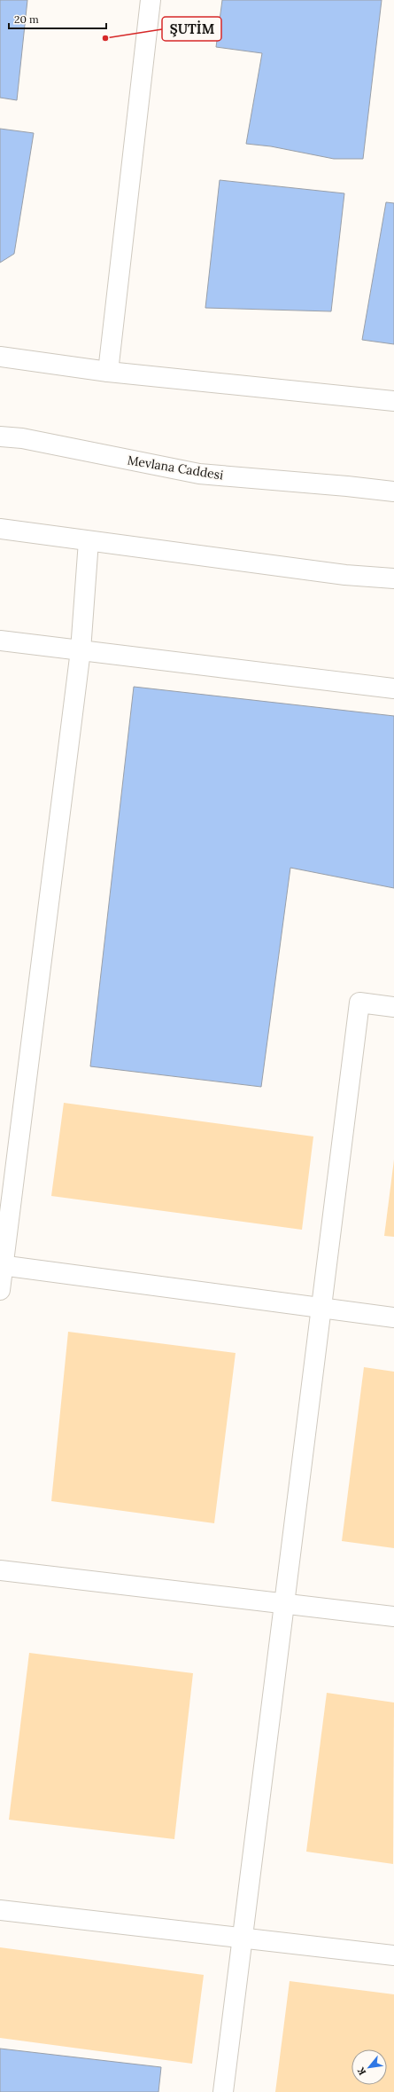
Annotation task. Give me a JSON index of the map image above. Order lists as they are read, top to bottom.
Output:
{
  "streets": {
    "street": ["Mevlana Caddesi"]
  },
  "places": ["ŞUTİM"],
  "scale_bar": "20 m",
  "north": "bottom left"
}
